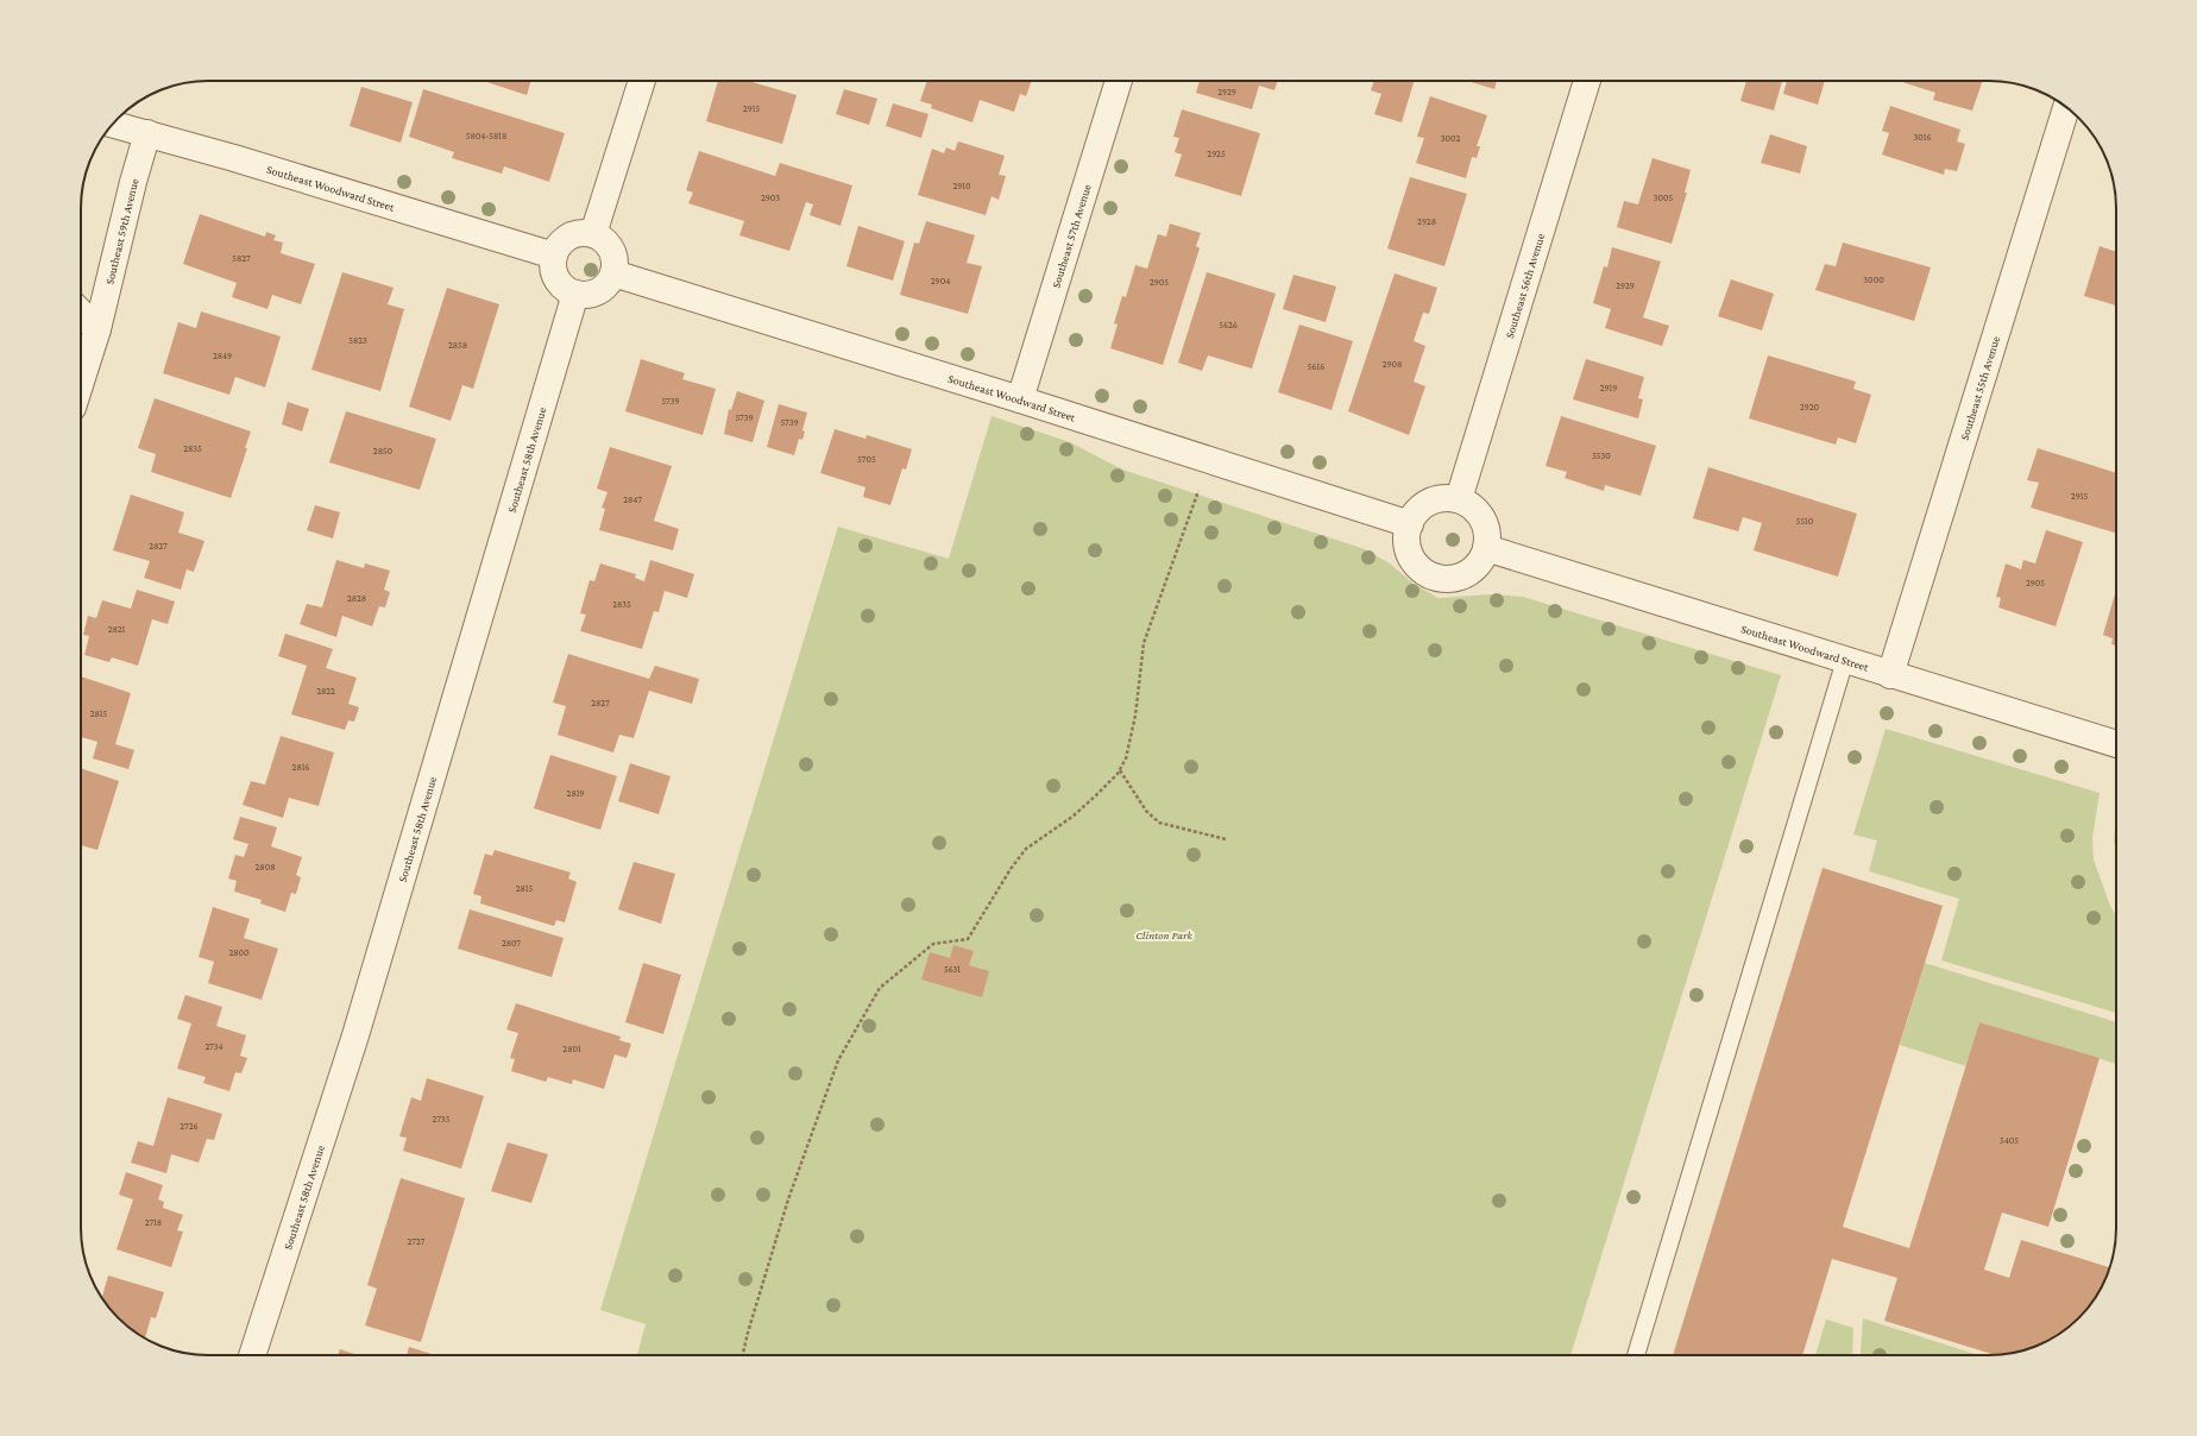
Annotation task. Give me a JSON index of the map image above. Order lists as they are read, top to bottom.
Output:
{
  "streets": {
    "street": [
      "Southeast Woodward Street",
      "Southeast 59th Avenue",
      "Southeast 57th Avenue",
      "Southeast 56th Avenue",
      "Southeast 55th Avenue",
      "Southeast 58th Avenue"
    ]
  },
  "crossings": [
    ["Southeast Woodward Street", "Southeast 59th Avenue"],
    ["Southeast Woodward Street", "Southeast 57th Avenue"],
    ["Southeast Woodward Street", "Southeast 56th Avenue"],
    ["Southeast Woodward Street", "Southeast 55th Avenue"],
    ["Southeast Woodward Street", "Southeast 58th Avenue"]
  ],
  "parks": ["Clinton Park"],
  "house_numbers": [
    "2929",
    "2915",
    "5804-5818",
    "3016",
    "3002",
    "2925",
    "2910",
    "2903",
    "3005",
    "2928",
    "5827",
    "3000",
    "2904",
    "2905",
    "2929",
    "5626",
    "5823",
    "2858",
    "2849",
    "2908",
    "5616",
    "2919",
    "5739",
    "2920",
    "5739",
    "5739",
    "2835",
    "2850",
    "5530",
    "5705",
    "2915",
    "2847",
    "5510",
    "2827",
    "2905",
    "2828",
    "2835",
    "2821",
    "2822",
    "2827",
    "2815",
    "2816",
    "2819",
    "2808",
    "2815",
    "2807",
    "2800",
    "5631",
    "2734",
    "2801",
    "2735",
    "2726",
    "5405",
    "2718",
    "2727"
  ]
}
